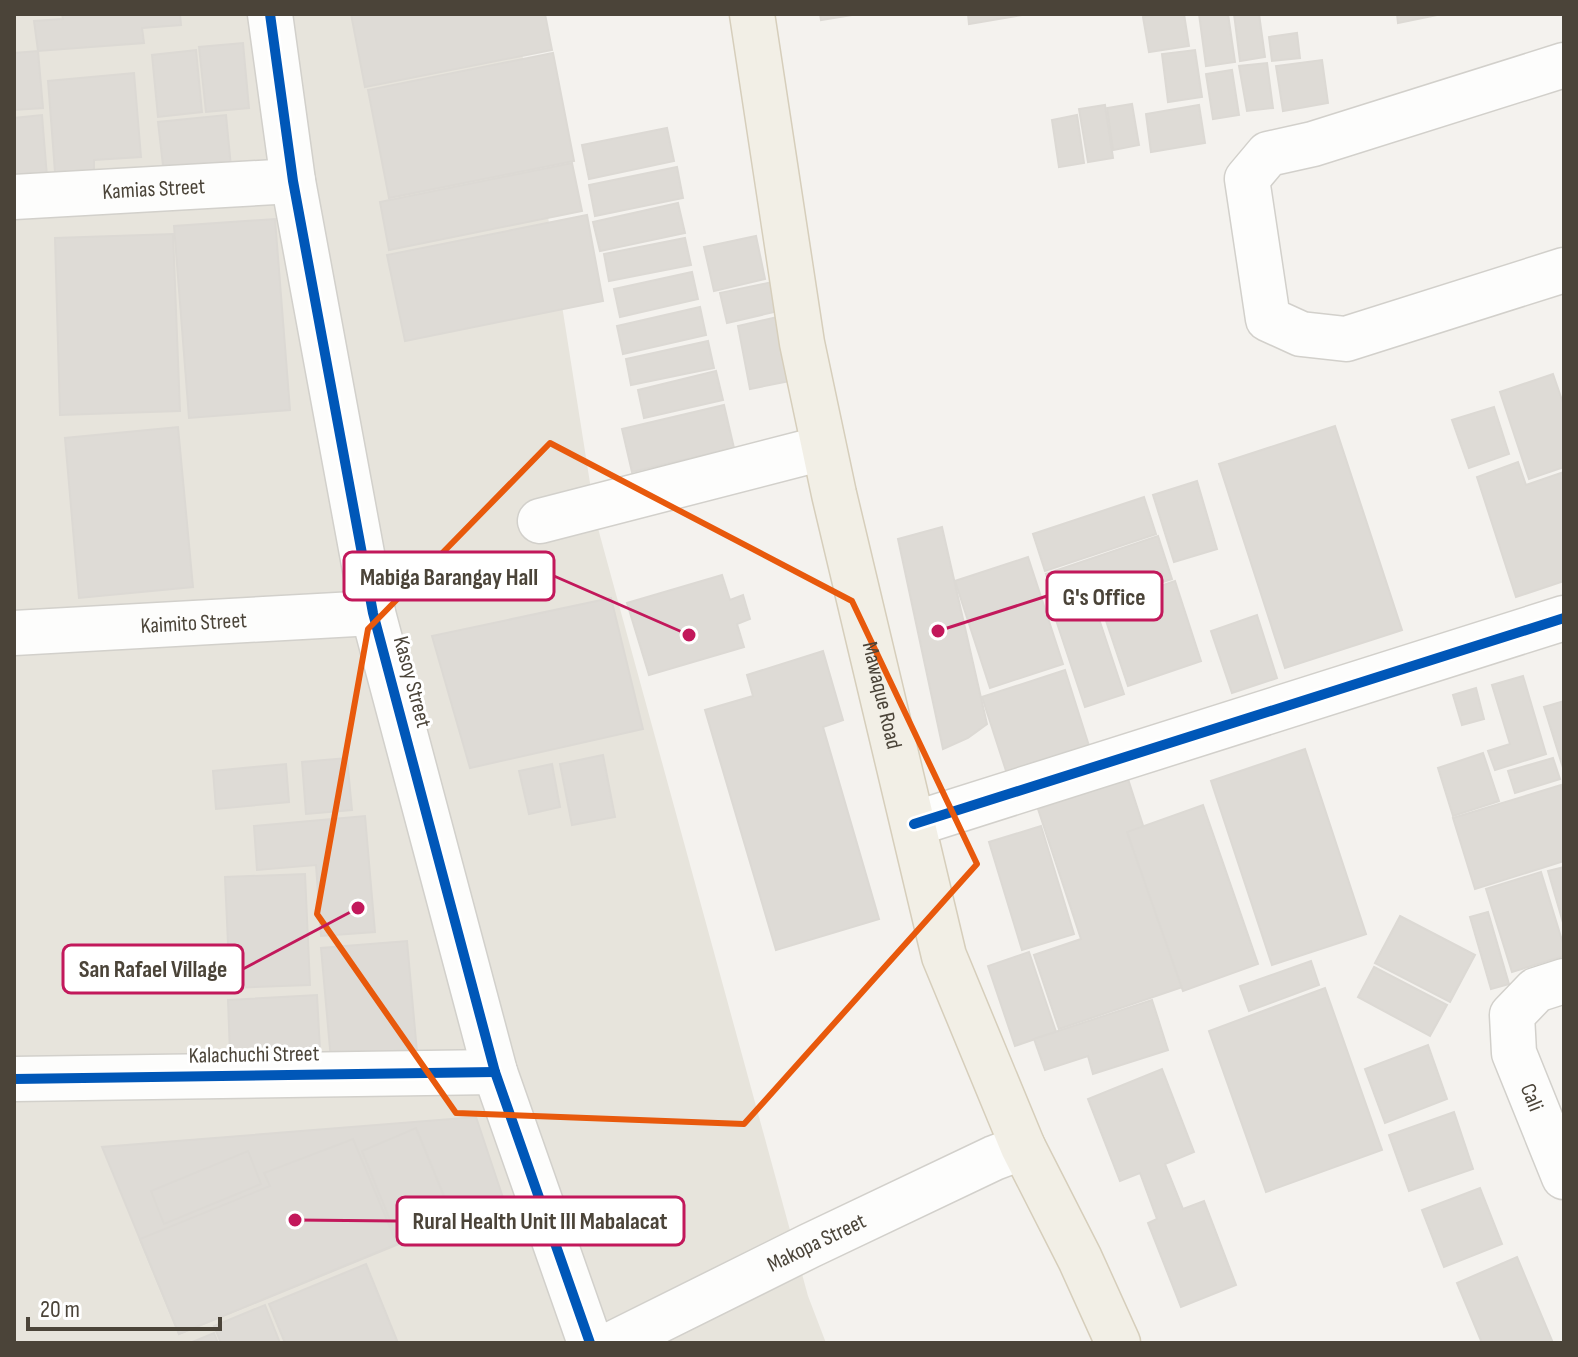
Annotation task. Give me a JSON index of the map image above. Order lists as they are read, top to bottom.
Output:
{
  "streets": {
    "main road": ["Mawaque Road"],
    "street": [
      "Kamias Street",
      "Kaimito Street",
      "Kasoy Street",
      "Kalachuchi Street",
      "Cali",
      "Makopa Street"
    ]
  },
  "crossings": [
    ["Kamias Street", "Kasoy Street"],
    ["Kaimito Street", "Kasoy Street"],
    ["Kasoy Street", "Kalachuchi Street"],
    ["Mawaque Road", "Makopa Street"]
  ],
  "places": [
    "G's Office",
    "Mabiga Barangay Hall",
    "San Rafael Village",
    "Rural Health Unit III Mabalacat"
  ],
  "scale_bar": "20 m"
}
